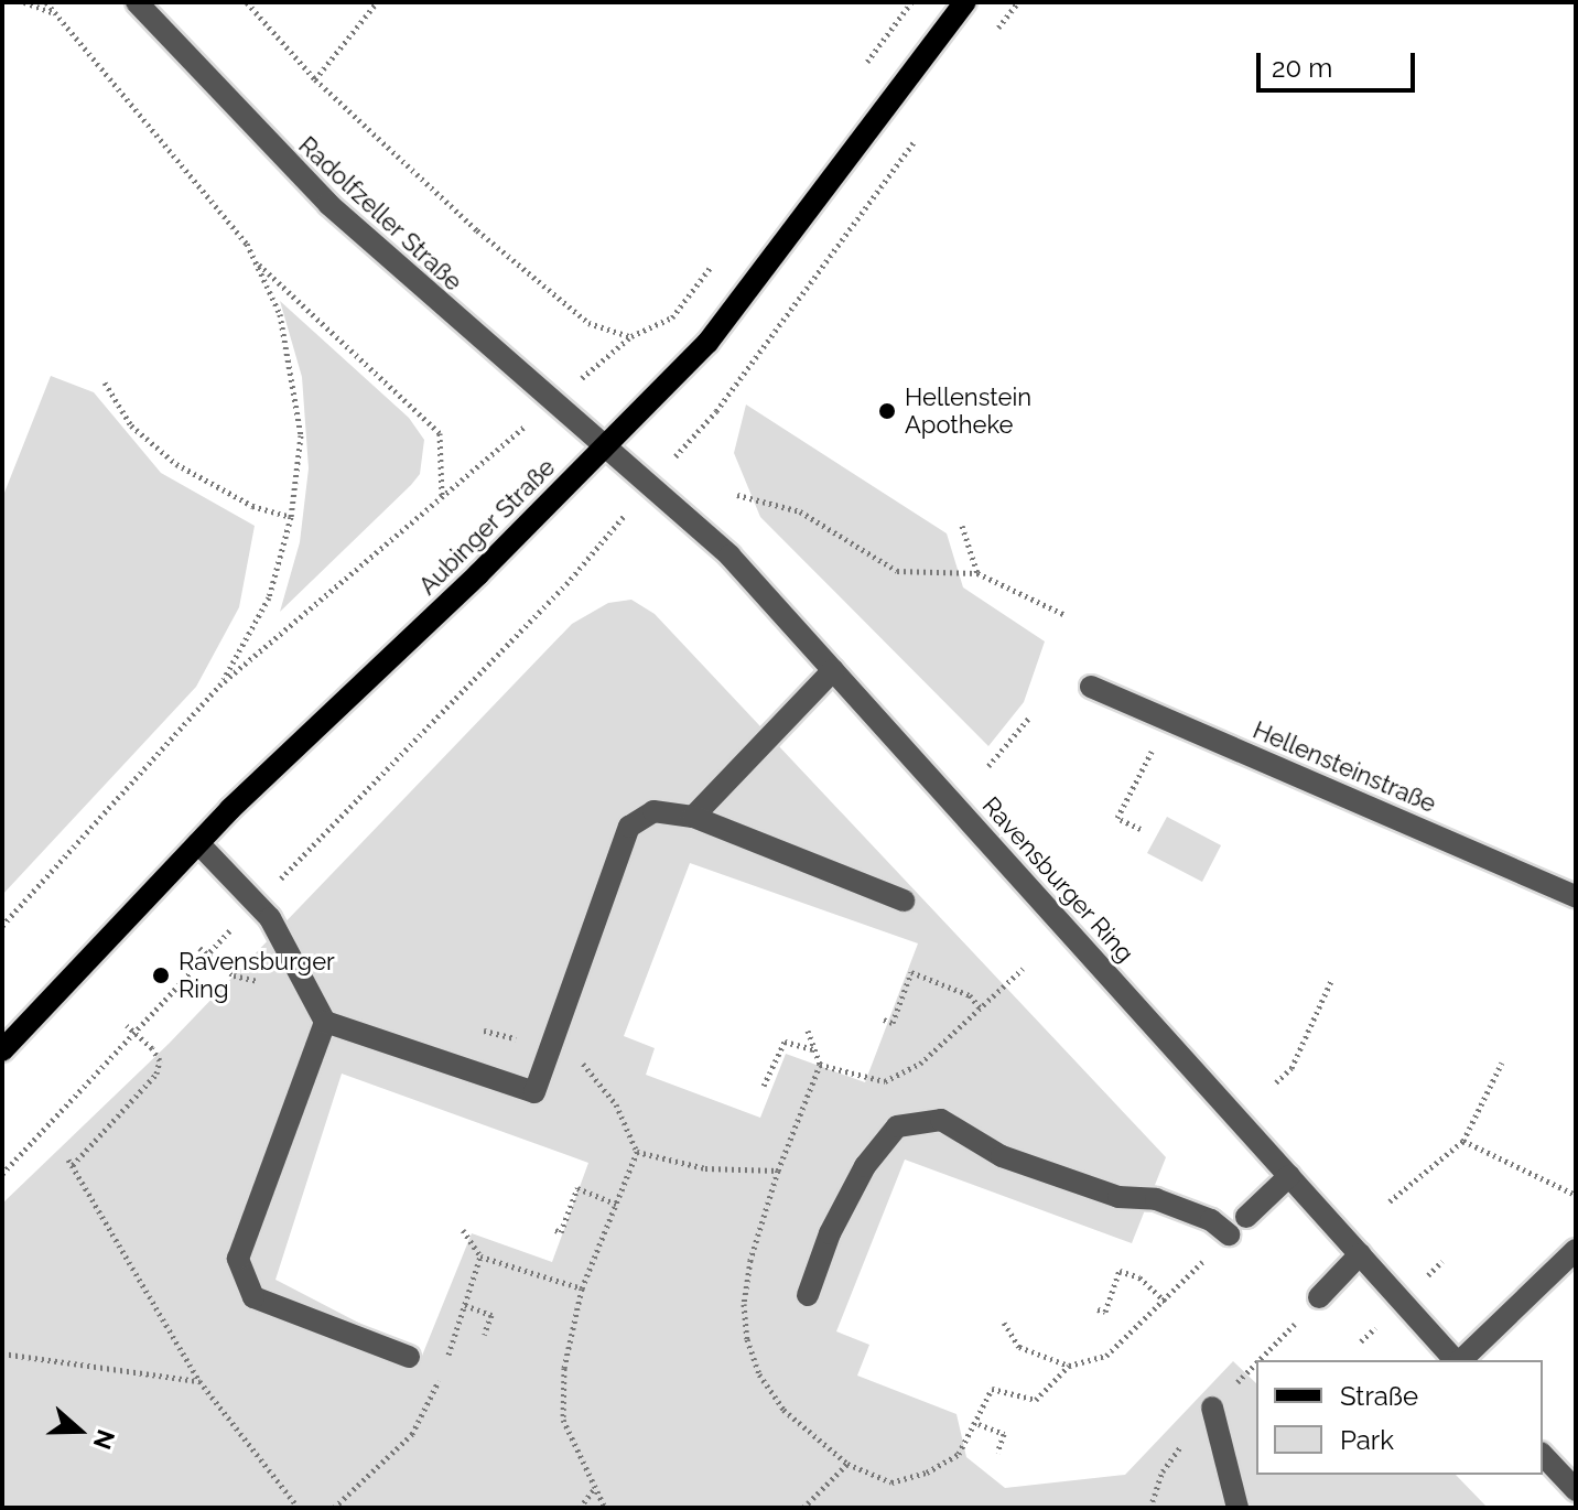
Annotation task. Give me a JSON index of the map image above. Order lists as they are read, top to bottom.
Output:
{
  "streets": {
    "main road": ["Aubinger Straße"],
    "street": ["Radolfzeller Straße", "Hellensteinstraße", "Ravensburger Ring"]
  },
  "crossings": [
    ["Radolfzeller Straße", "Aubinger Straße"],
    ["Radolfzeller Straße", "Ravensburger Ring"],
    ["Aubinger Straße", "Ravensburger Ring"]
  ],
  "places": ["Hellenstein Apotheke", "Ravensburger Ring"],
  "legend": ["Straße", "Park"],
  "scale_bar": "20 m",
  "north": "right"
}
